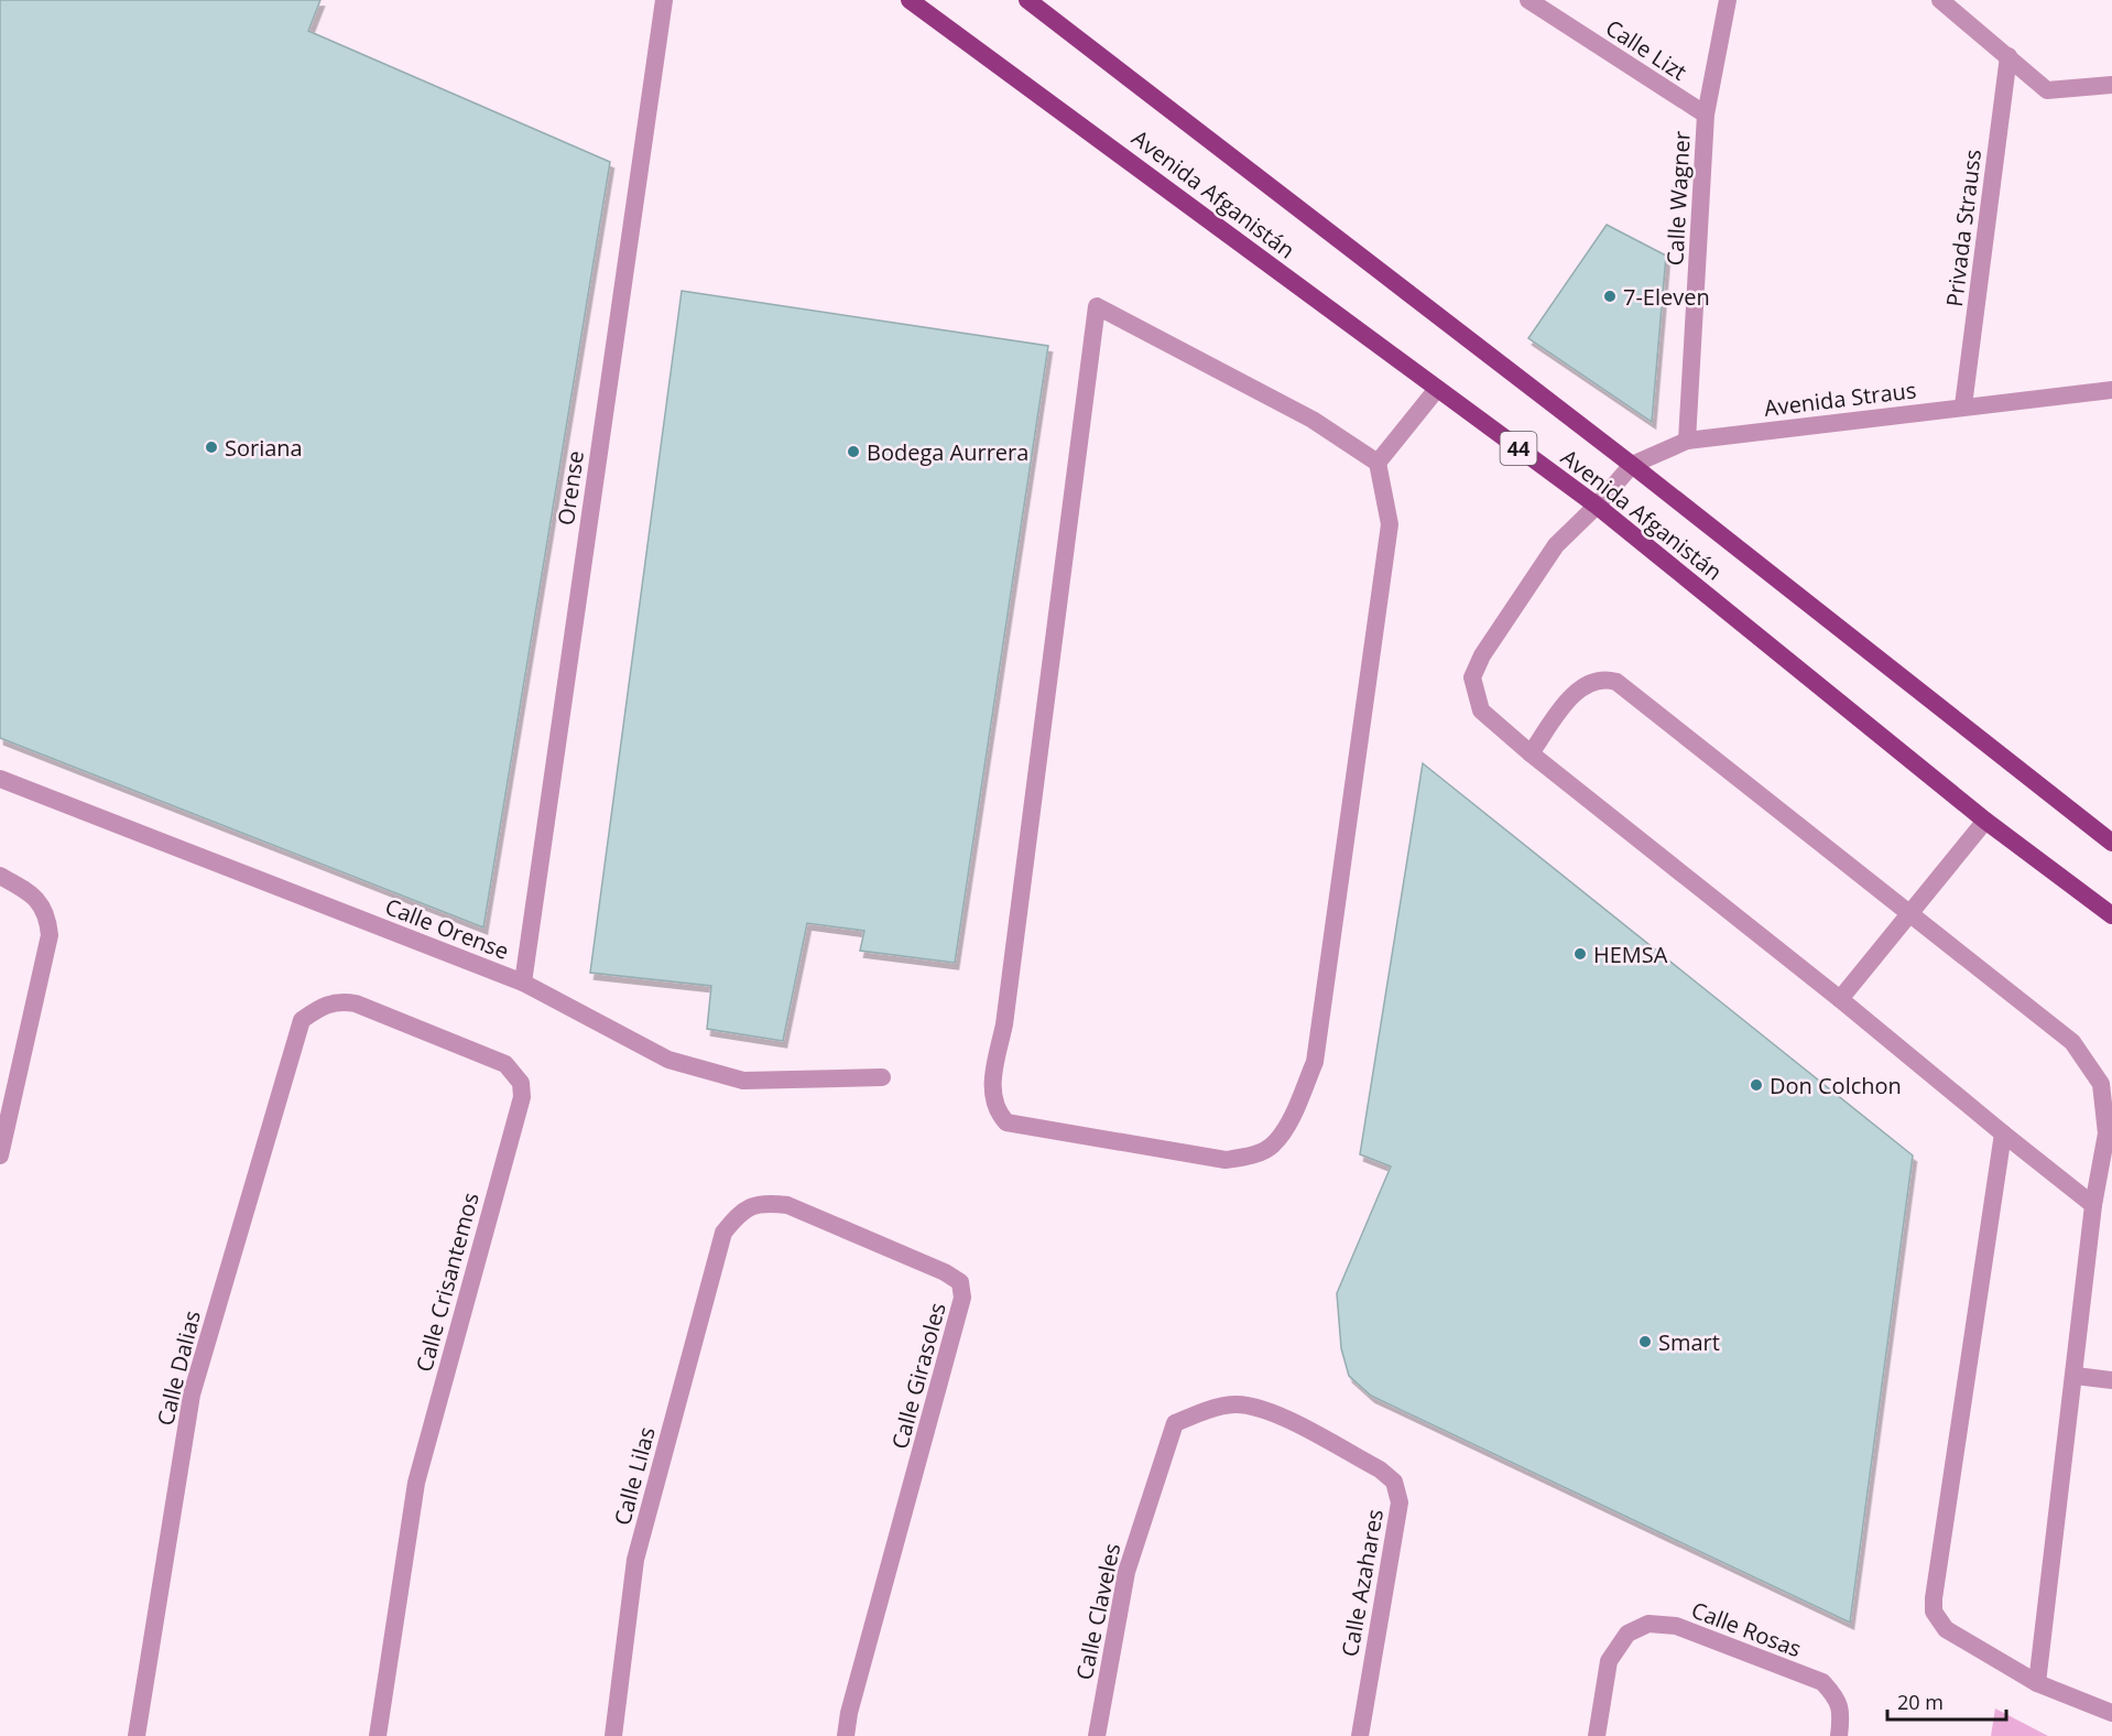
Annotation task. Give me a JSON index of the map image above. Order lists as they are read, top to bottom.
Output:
{
  "streets": {
    "main road": ["Avenida Afganistán", "44"],
    "street": [
      "Calle Lizt",
      "Calle Wagner",
      "Privada Strauss",
      "Avenida Straus",
      "Orense",
      "Calle Orense",
      "Calle Crisantemos",
      "Calle Dalias",
      "Calle Girasoles",
      "Calle Lilas",
      "Calle Azahares",
      "Calle Claveles",
      "Calle Rosas"
    ]
  },
  "crossings": [
    ["Calle Lizt", "Calle Wagner"],
    ["Avenida Afganistán", "Avenida Straus"],
    ["Calle Wagner", "Avenida Straus"],
    ["Privada Strauss", "Avenida Straus"],
    ["Orense", "Calle Orense"],
    ["Calle Crisantemos", "Calle Dalias"],
    ["Calle Girasoles", "Calle Lilas"],
    ["Calle Azahares", "Calle Claveles"]
  ],
  "places": [
    "7-Eleven",
    "Soriana",
    "Bodega Aurrera",
    "HEMSA",
    "Don Colchon",
    "Smart"
  ],
  "scale_bar": "20 m"
}
